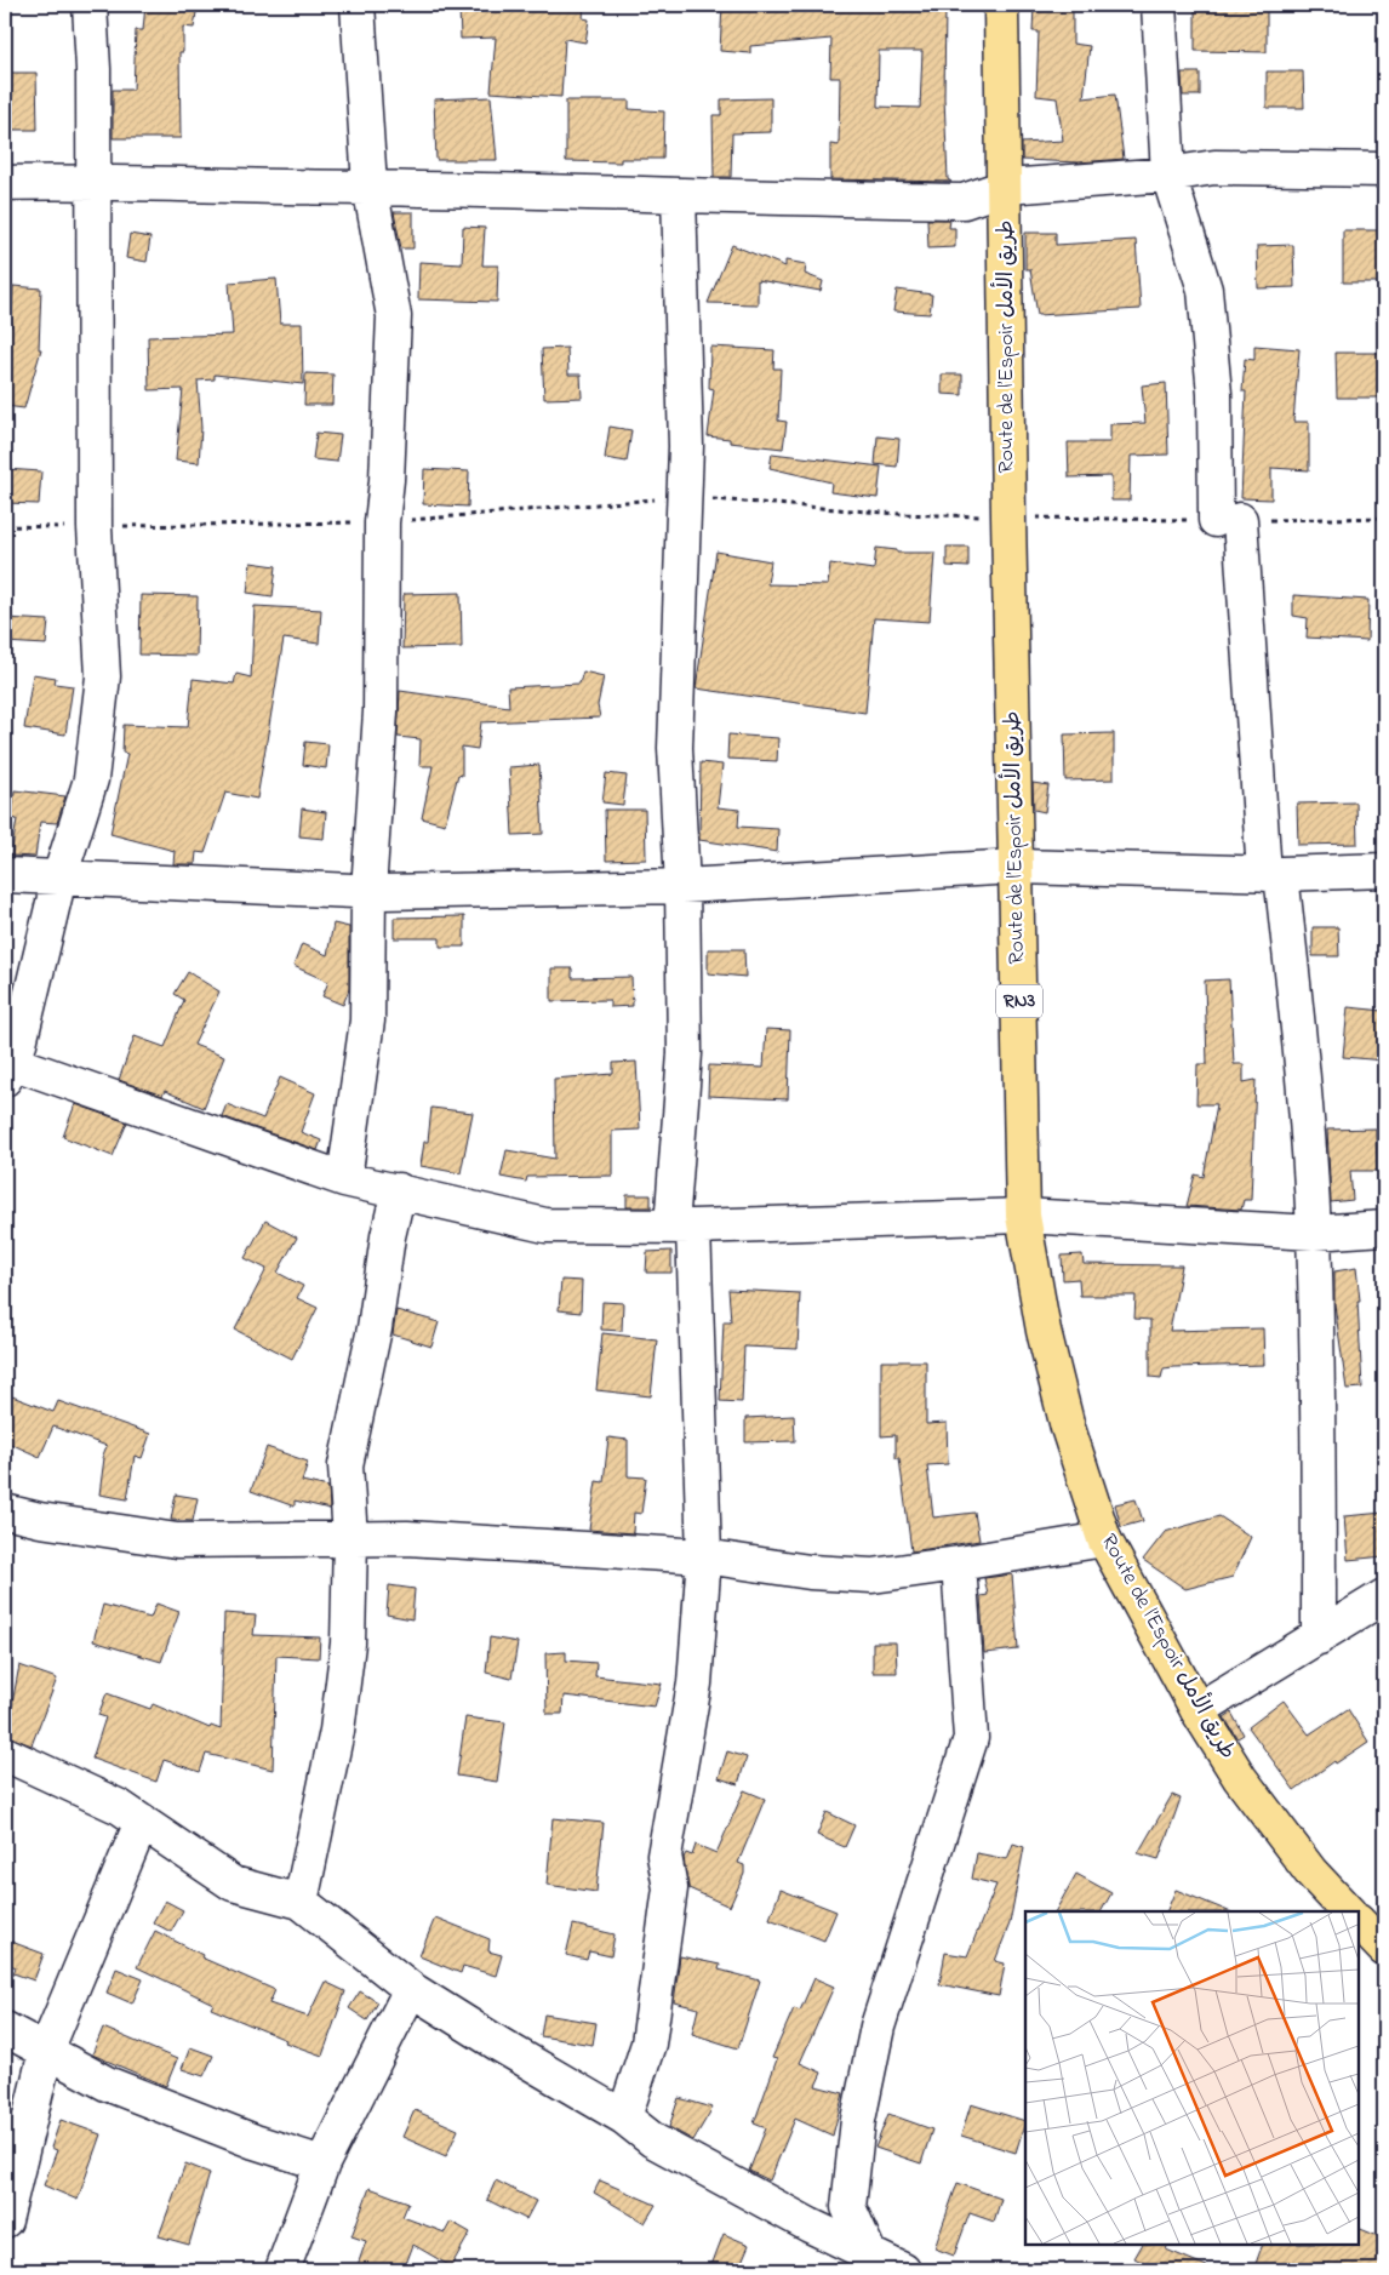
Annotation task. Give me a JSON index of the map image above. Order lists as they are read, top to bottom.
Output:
{
  "streets": {
    "highway": ["Route de l’Espoir طريق الأمل", "RN3"]
  }
}
